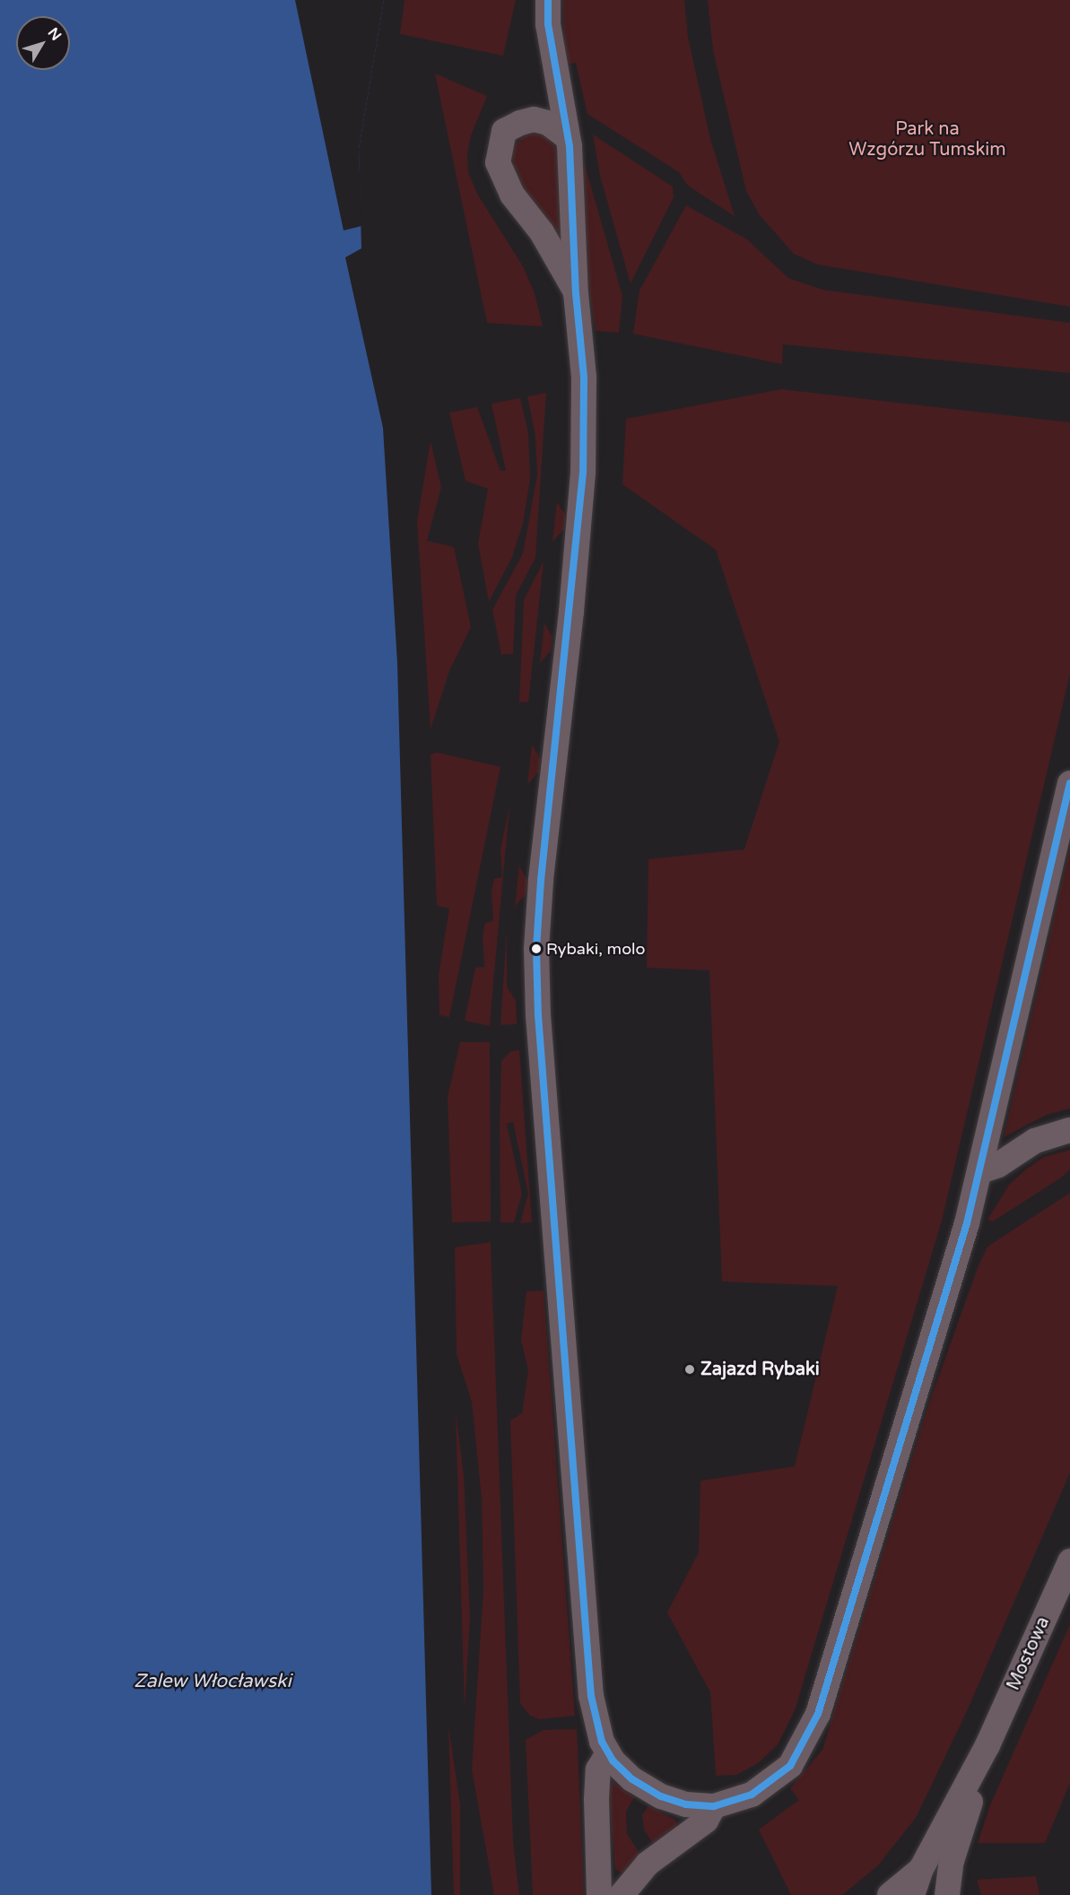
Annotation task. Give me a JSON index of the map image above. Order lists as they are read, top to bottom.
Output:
{
  "streets": {
    "street": ["Mostowa"]
  },
  "water": ["Zalew Włocławski"],
  "parks": ["Park na Wzgórzu Tumskim"],
  "places": ["Rybaki, molo", "Zajazd Rybaki"],
  "north": "top right"
}
